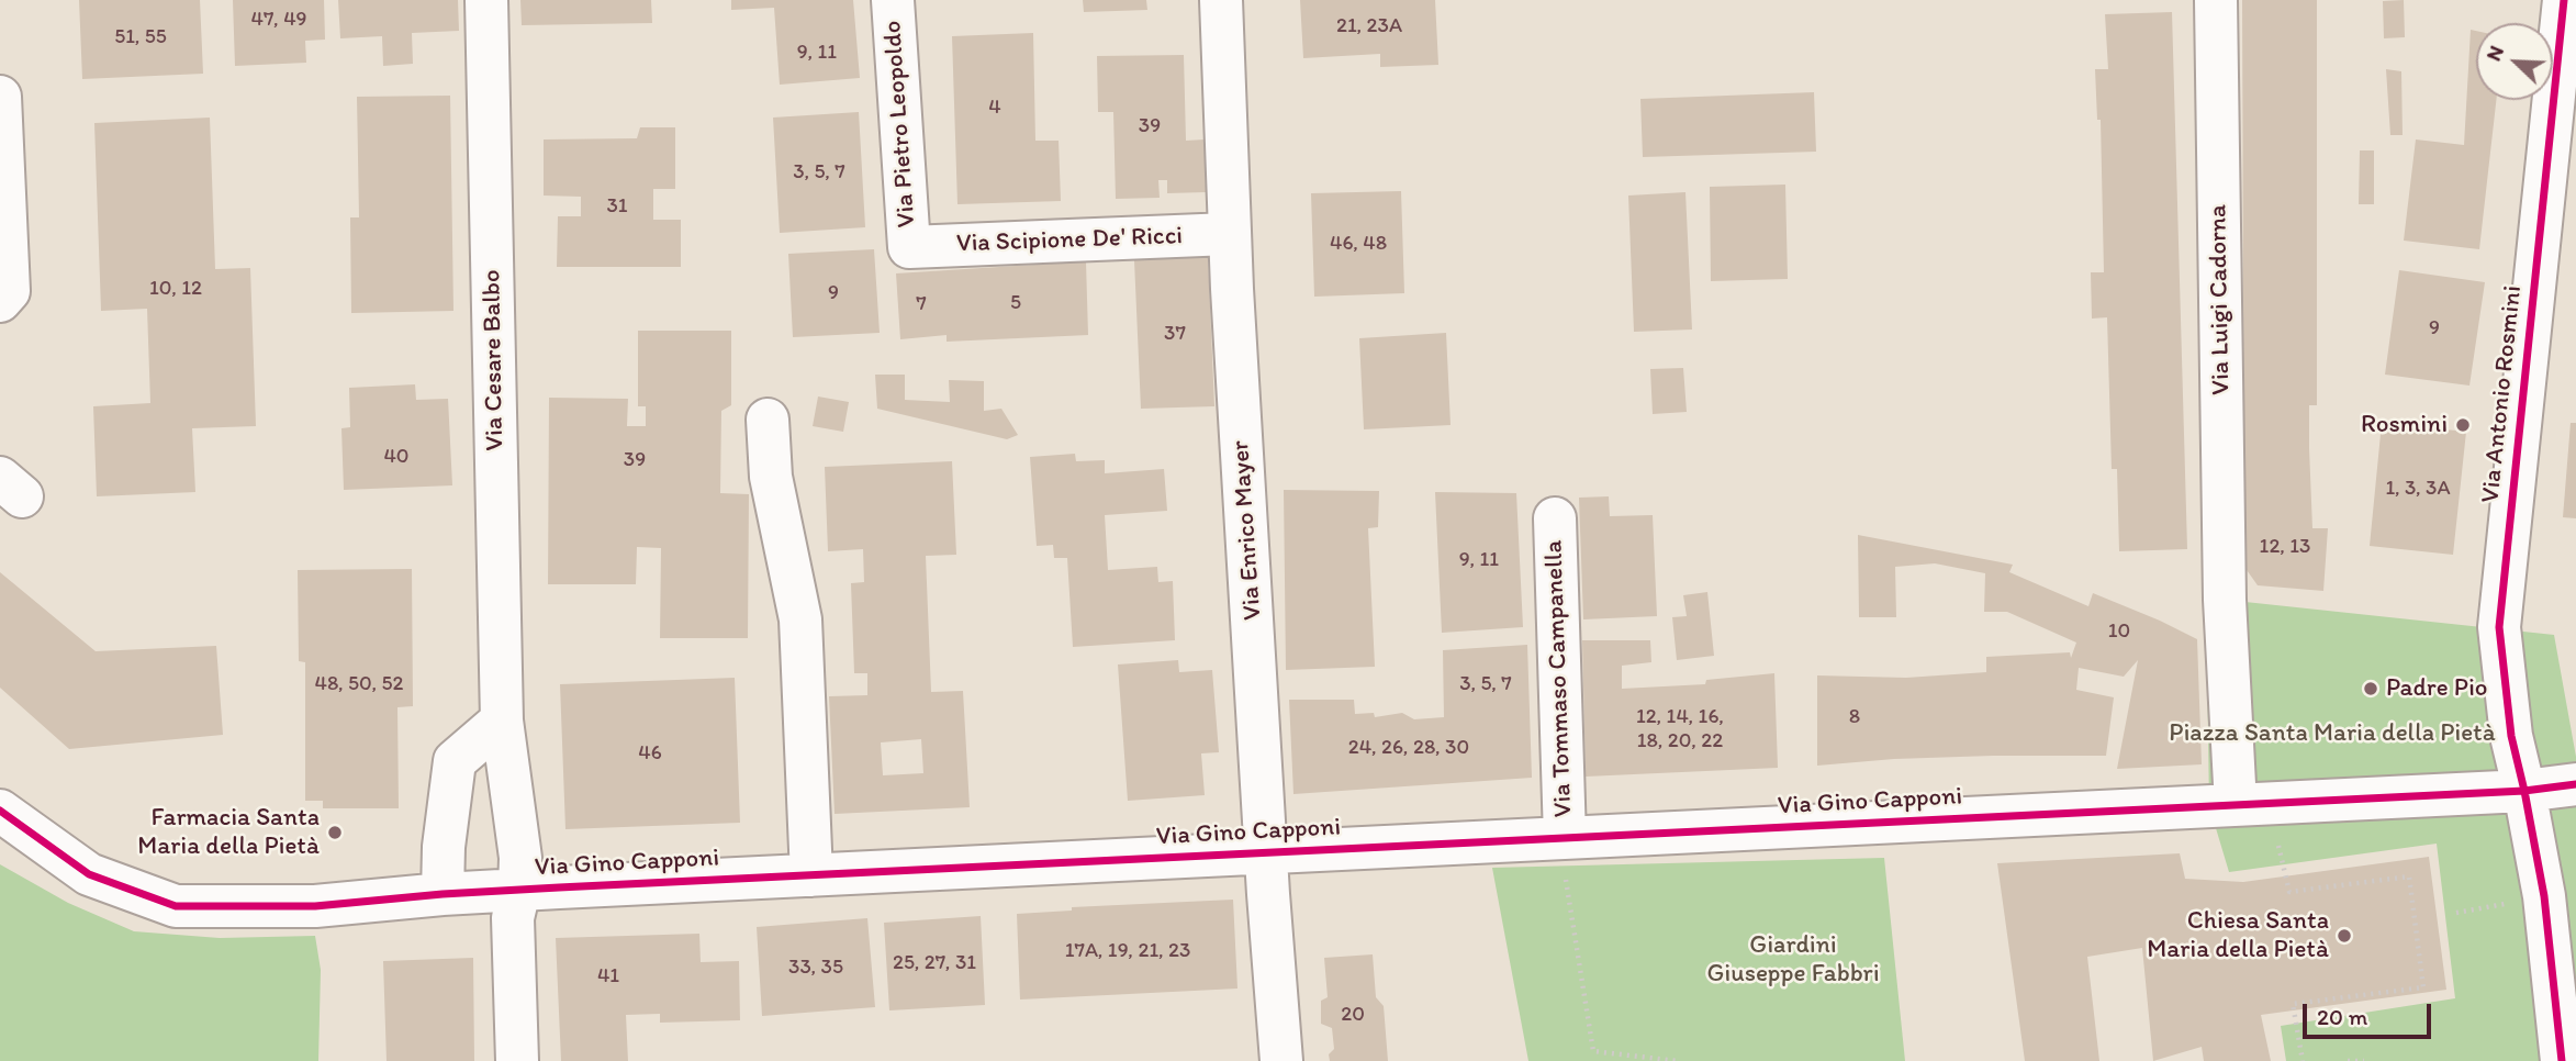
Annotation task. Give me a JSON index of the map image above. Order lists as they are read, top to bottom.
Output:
{
  "streets": {
    "street": [
      "Via Pietro Leopoldo",
      "Via Scipione De' Ricci",
      "Via Luigi Cadorna",
      "Via Cesare Balbo",
      "Via Antonio Rosmini",
      "Via Enrico Mayer",
      "Via Tommaso Campanella",
      "Via Gino Capponi"
    ]
  },
  "crossings": [
    ["Via Pietro Leopoldo", "Via Scipione De' Ricci"],
    ["Via Scipione De' Ricci", "Via Enrico Mayer"],
    ["Via Luigi Cadorna", "Via Gino Capponi"],
    ["Via Cesare Balbo", "Via Gino Capponi"],
    ["Via Antonio Rosmini", "Via Gino Capponi"],
    ["Via Enrico Mayer", "Via Gino Capponi"],
    ["Via Tommaso Campanella", "Via Gino Capponi"]
  ],
  "parks": ["Piazza Santa Maria della Pietà", "Giardini Giuseppe Fabbri"],
  "places": [
    "Rosmini",
    "Padre Pio",
    "Farmacia Santa Maria della Pietà",
    "Chiesa Santa Maria della Pietà"
  ],
  "house_numbers": [
    "47, 49",
    "21, 23A",
    "51, 55",
    "9, 11",
    "4",
    "39",
    "3, 5, 7",
    "31",
    "46, 48",
    "10, 12",
    "9",
    "5",
    "7",
    "9",
    "37",
    "40",
    "39",
    "1, 3, 3A",
    "12, 13",
    "9, 11",
    "10",
    "48, 50, 52",
    "3, 5, 7",
    "12, 14, 16, 18, 20, 22",
    "8",
    "24, 26, 28, 30",
    "46",
    "17A, 19, 21, 23",
    "25, 27, 31",
    "33, 35",
    "41",
    "20"
  ],
  "scale_bar": "20 m",
  "north": "top left"
}
